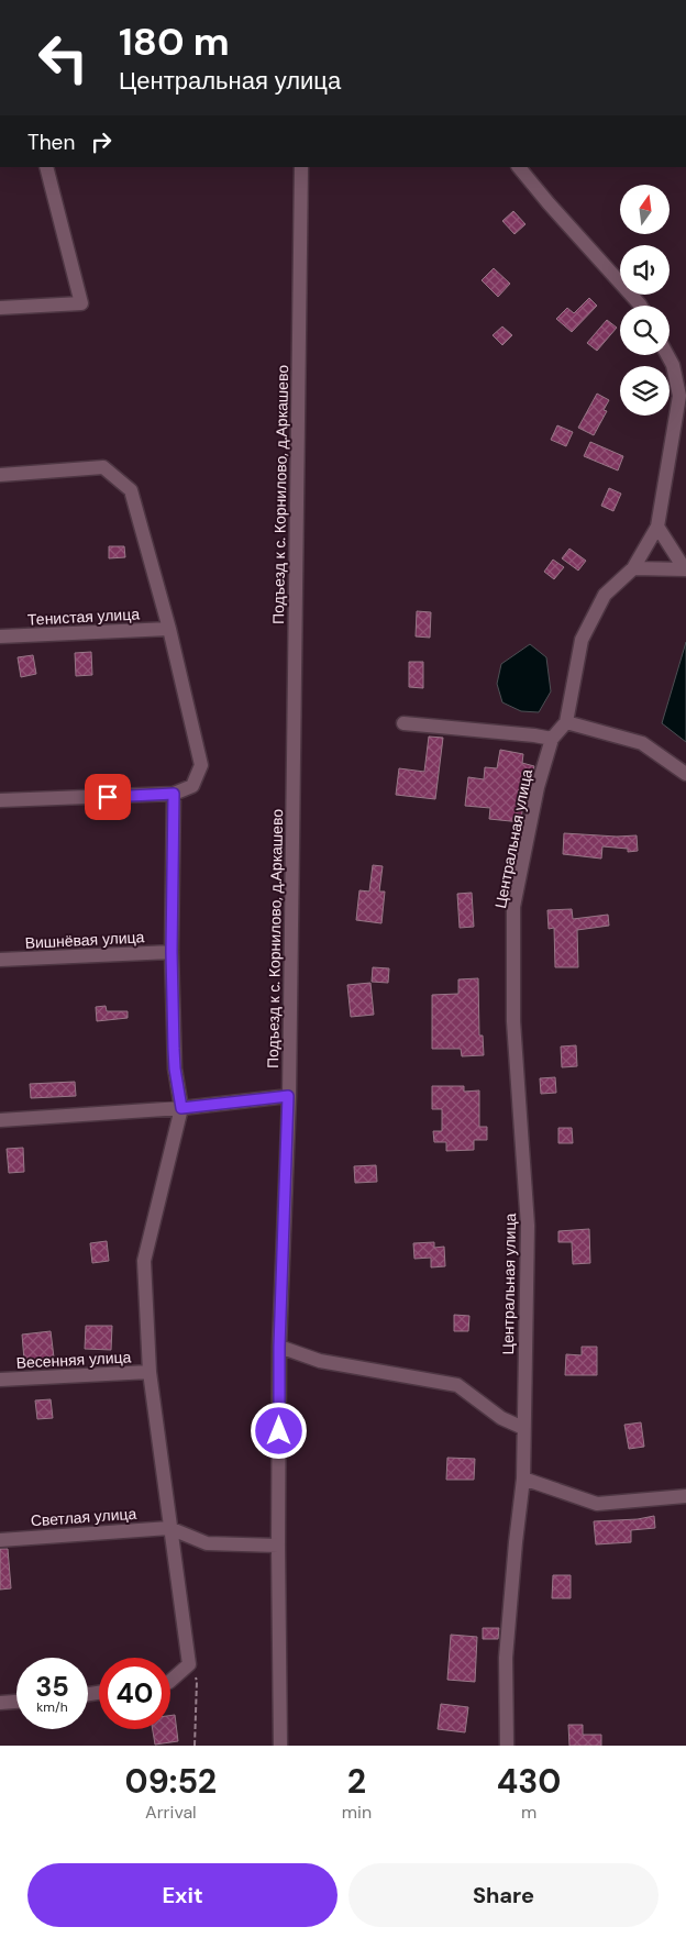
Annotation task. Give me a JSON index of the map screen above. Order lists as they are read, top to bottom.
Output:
{
  "streets": {
    "street": [
      "Подъезд к с. Корнилово, д.Аркашево",
      "Тенистая улица",
      "Центральная улица",
      "Вишнёвая улица",
      "Весенняя улица",
      "Светлая улица"
    ]
  },
  "north": "top",
  "page": {
    "turn": ["180 m", "Центральная улица"],
    "then": "Then",
    "speed": "35 km/h",
    "limit": "40",
    "eta": [
      "09:52",
      "Arrival",
      "2",
      "min",
      "430",
      "m"
    ],
    "buttons": ["Exit", "Share"]
  }
}
